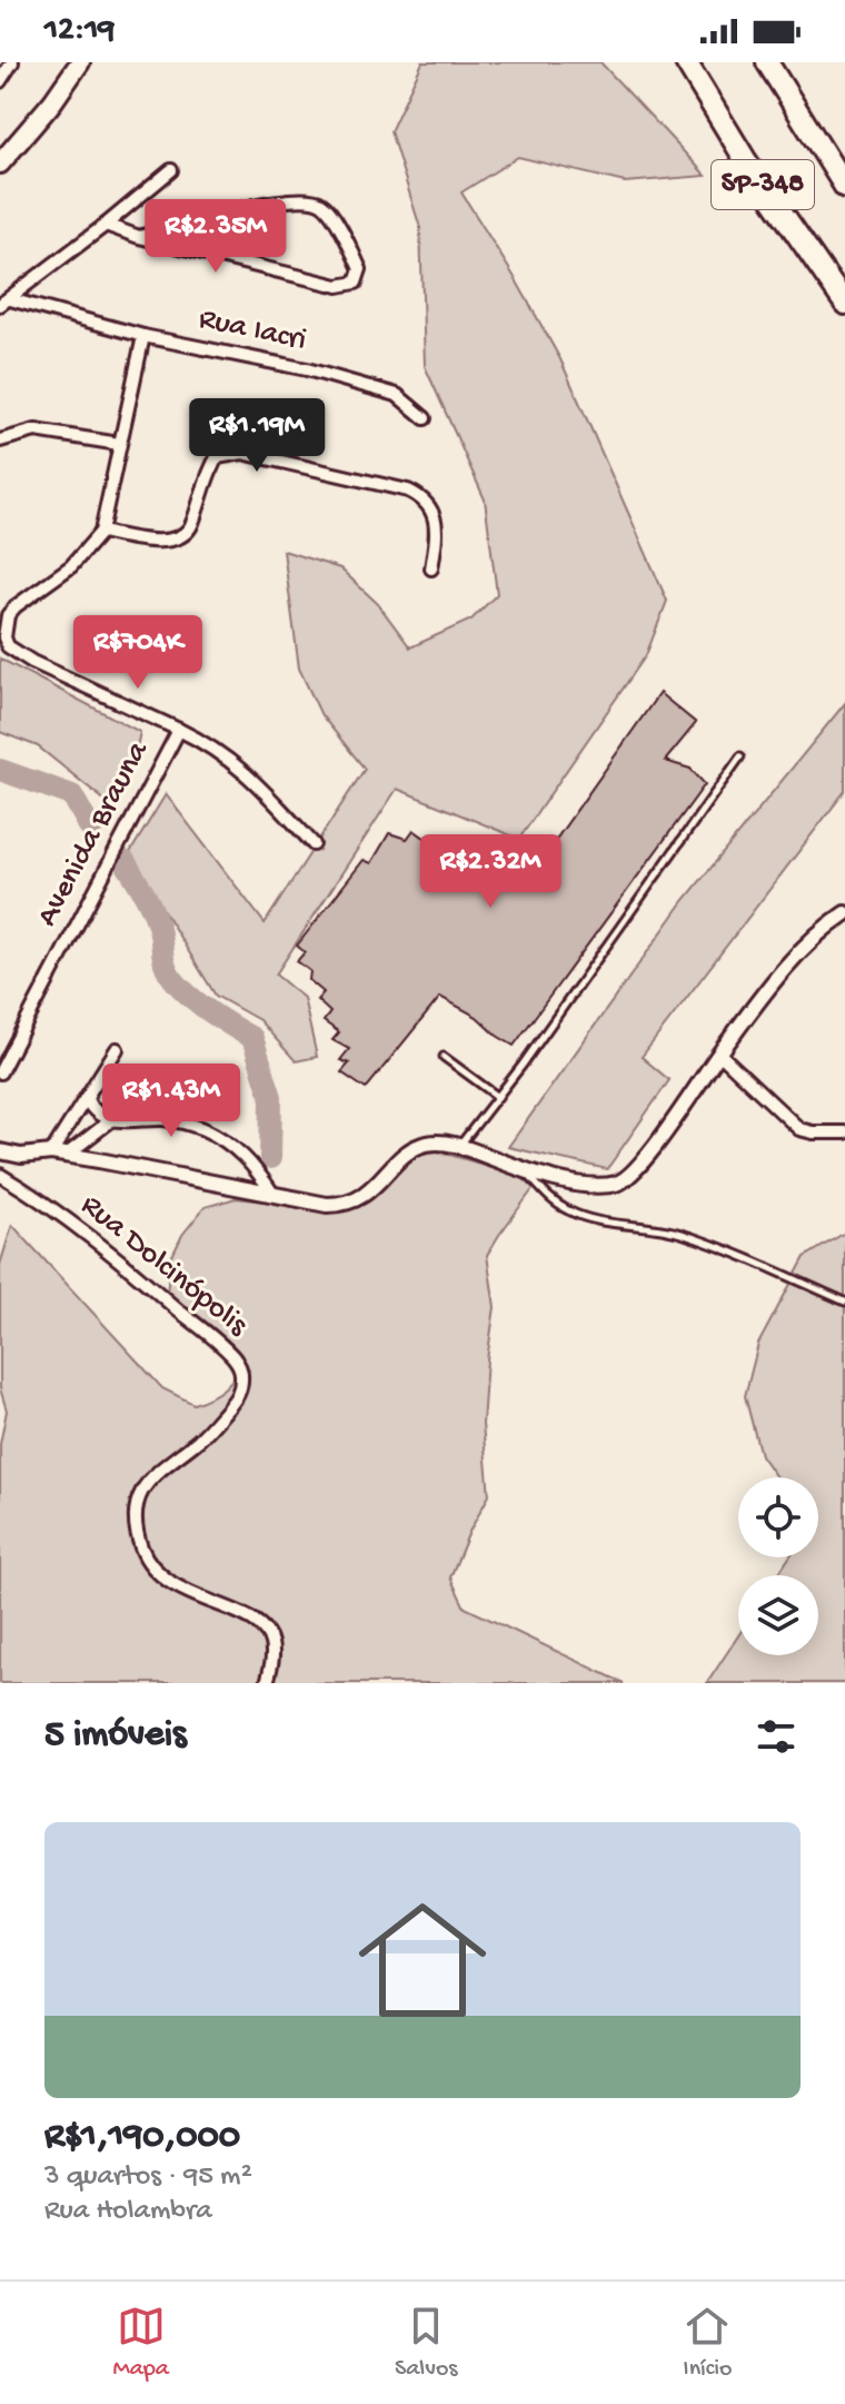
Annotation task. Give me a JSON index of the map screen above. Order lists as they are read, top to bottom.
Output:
{
  "streets": {
    "highway": ["SP-348"],
    "street": ["Rua Iacri", "Avenida Brauna", "Rua Dolcinópolis"]
  },
  "crossings": [
    ["Rua Iacri", "Avenida Brauna"]
  ],
  "page": {
    "status": "12:19",
    "price": [
      "R$2.35M",
      "R$1.19M",
      "R$704K",
      "R$2.32M",
      "R$1.43M"
    ],
    "heading": "5 imóveis",
    "list": [
      {
        "name": "R$1,190,000",
        "note": "3 quartos · 95 m² · Rua Holambra"
      }
    ],
    "tabs": ["Mapa", "Salvos", "Início"]
  }
}
